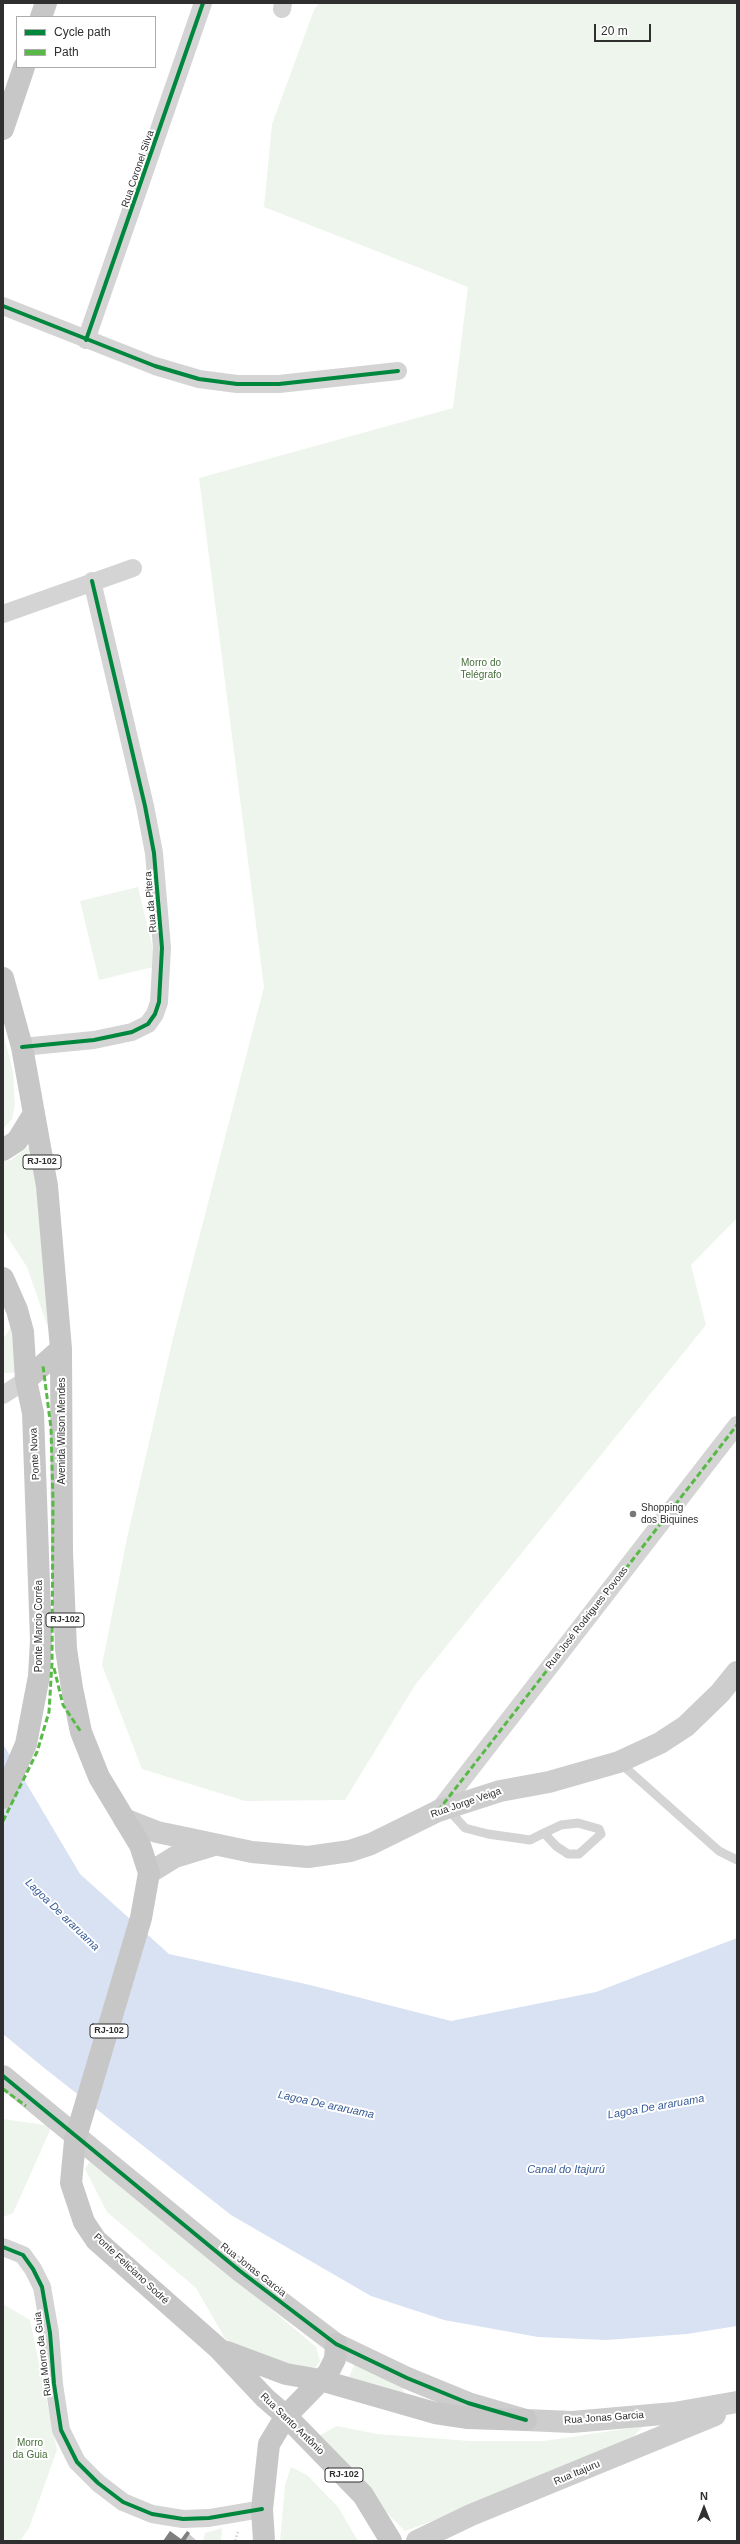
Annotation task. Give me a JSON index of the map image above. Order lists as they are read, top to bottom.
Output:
{
  "streets": {
    "main road": [
      "RJ-102",
      "Avenida Wilson Mendes",
      "Ponte Nova",
      "Ponte Marcio Corrêa",
      "Rua Jorge Veiga",
      "Ponte Feliciano Sodré",
      "Rua Jonas Garcia",
      "Rua Santo Antônio",
      "Rua Itajuru"
    ],
    "street": [
      "Rua Coronel Silva",
      "Rua da Pitera",
      "Rua José Rodrigues Povoas",
      "Rua Morro da Guia"
    ]
  },
  "crossings": [
    ["Rua da Pitera", "Avenida Wilson Mendes"],
    ["RJ-102", "Ponte Nova"],
    ["Avenida Wilson Mendes", "Rua Jorge Veiga"],
    ["Avenida Wilson Mendes", "Ponte Feliciano Sodré"],
    ["Ponte Nova", "Ponte Marcio Corrêa"],
    ["Rua José Rodrigues Povoas", "Rua Jorge Veiga"],
    ["Ponte Feliciano Sodré", "Rua Santo Antônio"]
  ],
  "water": ["Lagoa De araruama", "Canal do Itajurú"],
  "parks": ["Morro do Telégrafo", "Morro da Guia"],
  "places": ["Shopping dos Biquines"],
  "legend": ["Cycle path", "Path"],
  "scale_bar": "20 m",
  "north": "top"
}
